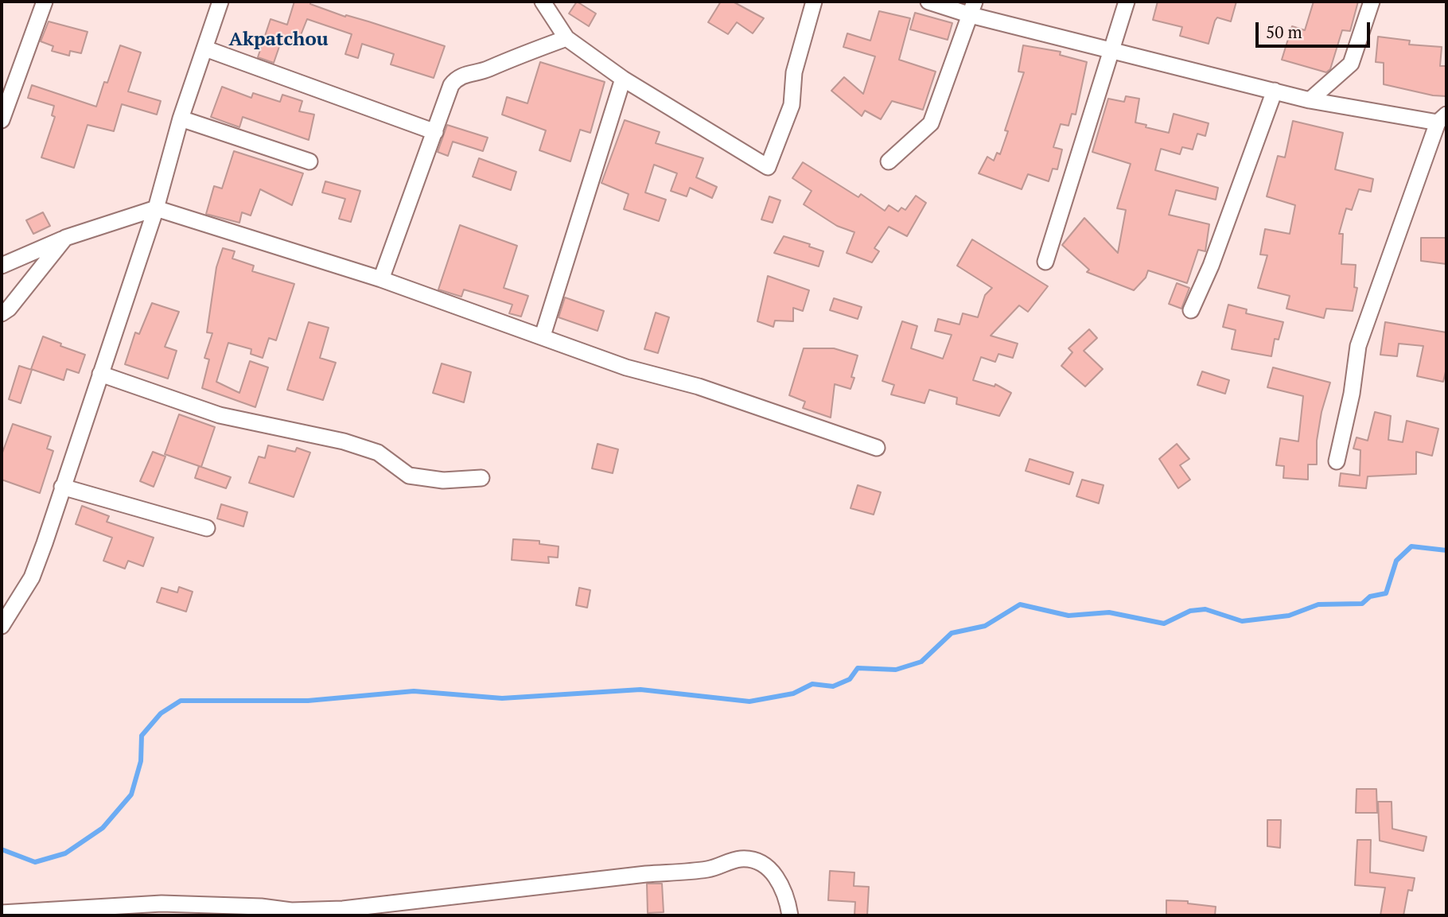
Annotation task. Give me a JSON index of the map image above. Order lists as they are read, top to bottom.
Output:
{
  "districts": ["Akpatchou"],
  "scale_bar": "50 m"
}
